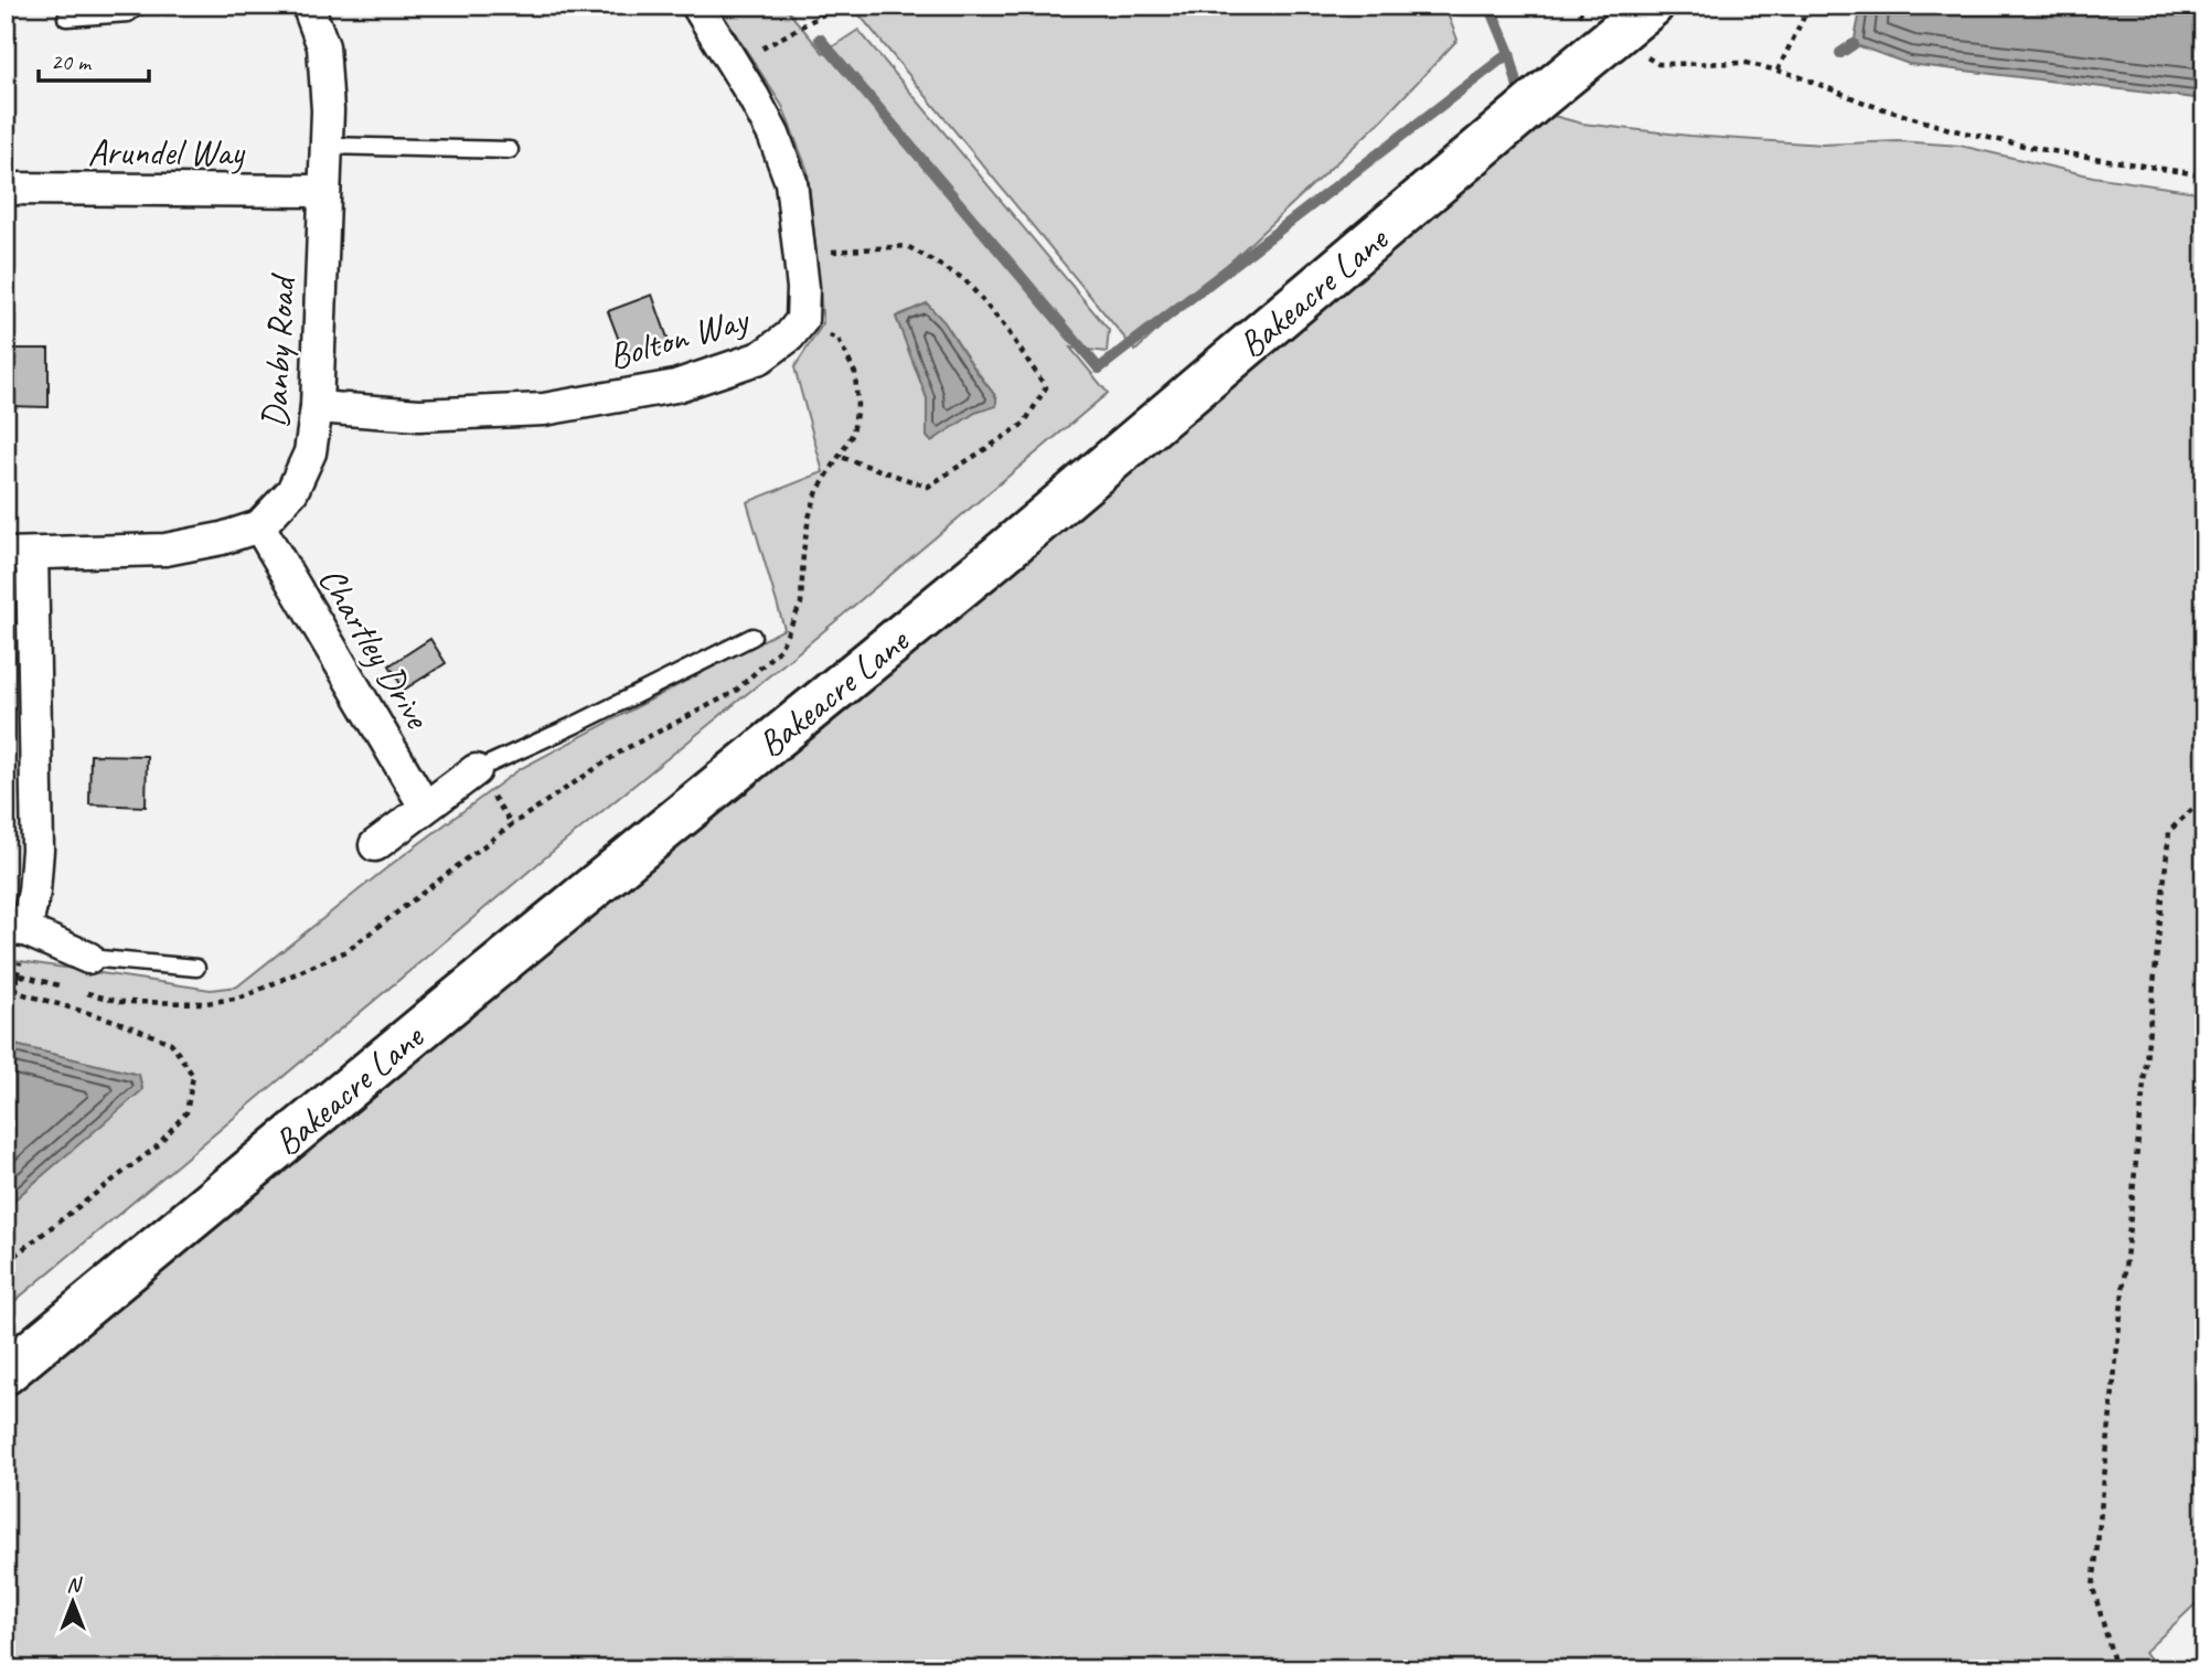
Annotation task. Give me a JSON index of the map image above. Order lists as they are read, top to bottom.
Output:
{
  "streets": {
    "street": [
      "Arundel Way",
      "Bakeacre Lane",
      "Bolton Way",
      "Danby Road",
      "Chartley Drive"
    ]
  },
  "crossings": [
    ["Arundel Way", "Danby Road"],
    ["Bolton Way", "Danby Road"],
    ["Danby Road", "Chartley Drive"]
  ],
  "scale_bar": "20 m",
  "north": "top"
}
